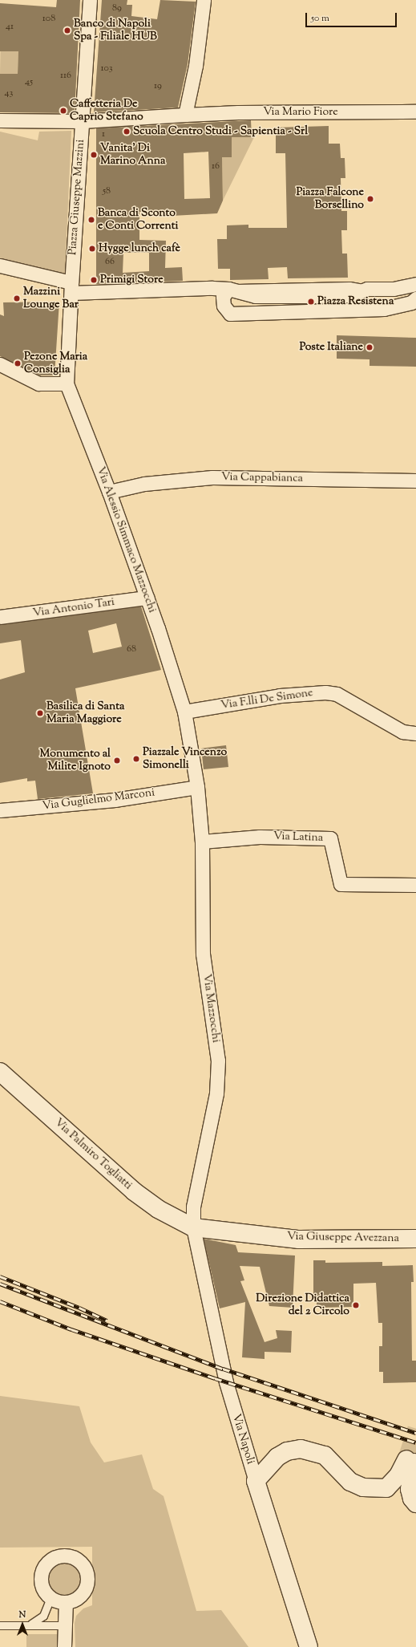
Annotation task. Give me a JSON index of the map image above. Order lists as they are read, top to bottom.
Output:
{
  "streets": {
    "street": [
      "Via Mario Fiore",
      "Piazza Giuseppe Mazzini",
      "Via Cappabianca",
      "Via Alessio Simmaco Mazzocchi",
      "Via Antonio Tari",
      "Via F.lli De Simone",
      "Via Guglielmo Marconi",
      "Via Latina",
      "Via Mazzocchi",
      "Via Palmiro Togliatti",
      "Via Giuseppe Avezzana",
      "Via Napoli"
    ]
  },
  "crossings": [
    ["Via Mario Fiore", "Piazza Giuseppe Mazzini"],
    ["Piazza Giuseppe Mazzini", "Via Alessio Simmaco Mazzocchi"],
    ["Via Cappabianca", "Via Alessio Simmaco Mazzocchi"],
    ["Via Alessio Simmaco Mazzocchi", "Via Antonio Tari"],
    ["Via Alessio Simmaco Mazzocchi", "Via F.lli De Simone"],
    ["Via Alessio Simmaco Mazzocchi", "Via Guglielmo Marconi"],
    ["Via Alessio Simmaco Mazzocchi", "Via Mazzocchi"],
    ["Via Guglielmo Marconi", "Via Mazzocchi"],
    ["Via Latina", "Via Mazzocchi"],
    ["Via Mazzocchi", "Via Palmiro Togliatti"],
    ["Via Mazzocchi", "Via Giuseppe Avezzana"],
    ["Via Mazzocchi", "Via Napoli"],
    ["Via Palmiro Togliatti", "Via Giuseppe Avezzana"],
    ["Via Palmiro Togliatti", "Via Napoli"],
    ["Via Giuseppe Avezzana", "Via Napoli"]
  ],
  "places": [
    "Banco di Napoli Spa - Filiale HUB",
    "Caffetteria De Caprio Stefano",
    "Scuola Centro Studi - Sapientia - Srl",
    "Vanita' Di Marino Anna",
    "Piazza Falcone Borsellino",
    "Banca di Sconto e Conti Correnti",
    "Hygge lunch cafè",
    "Primigi Store",
    "Mazzini Lounge Bar",
    "Piazza Resistena",
    "Poste Italiane",
    "Pezone Maria Consiglia",
    "Basilica di Santa Maria Maggiore",
    "Piazzale Vincenzo Simonelli",
    "Monumento al Milite Ignoto",
    "Direzione Didattica del 2 Circolo"
  ],
  "house_numbers": [
    "89",
    "108",
    "41",
    "103",
    "116",
    "45",
    "19",
    "43",
    "1",
    "16",
    "58",
    "66",
    "68"
  ],
  "scale_bar": "50 m",
  "north": "top"
}
